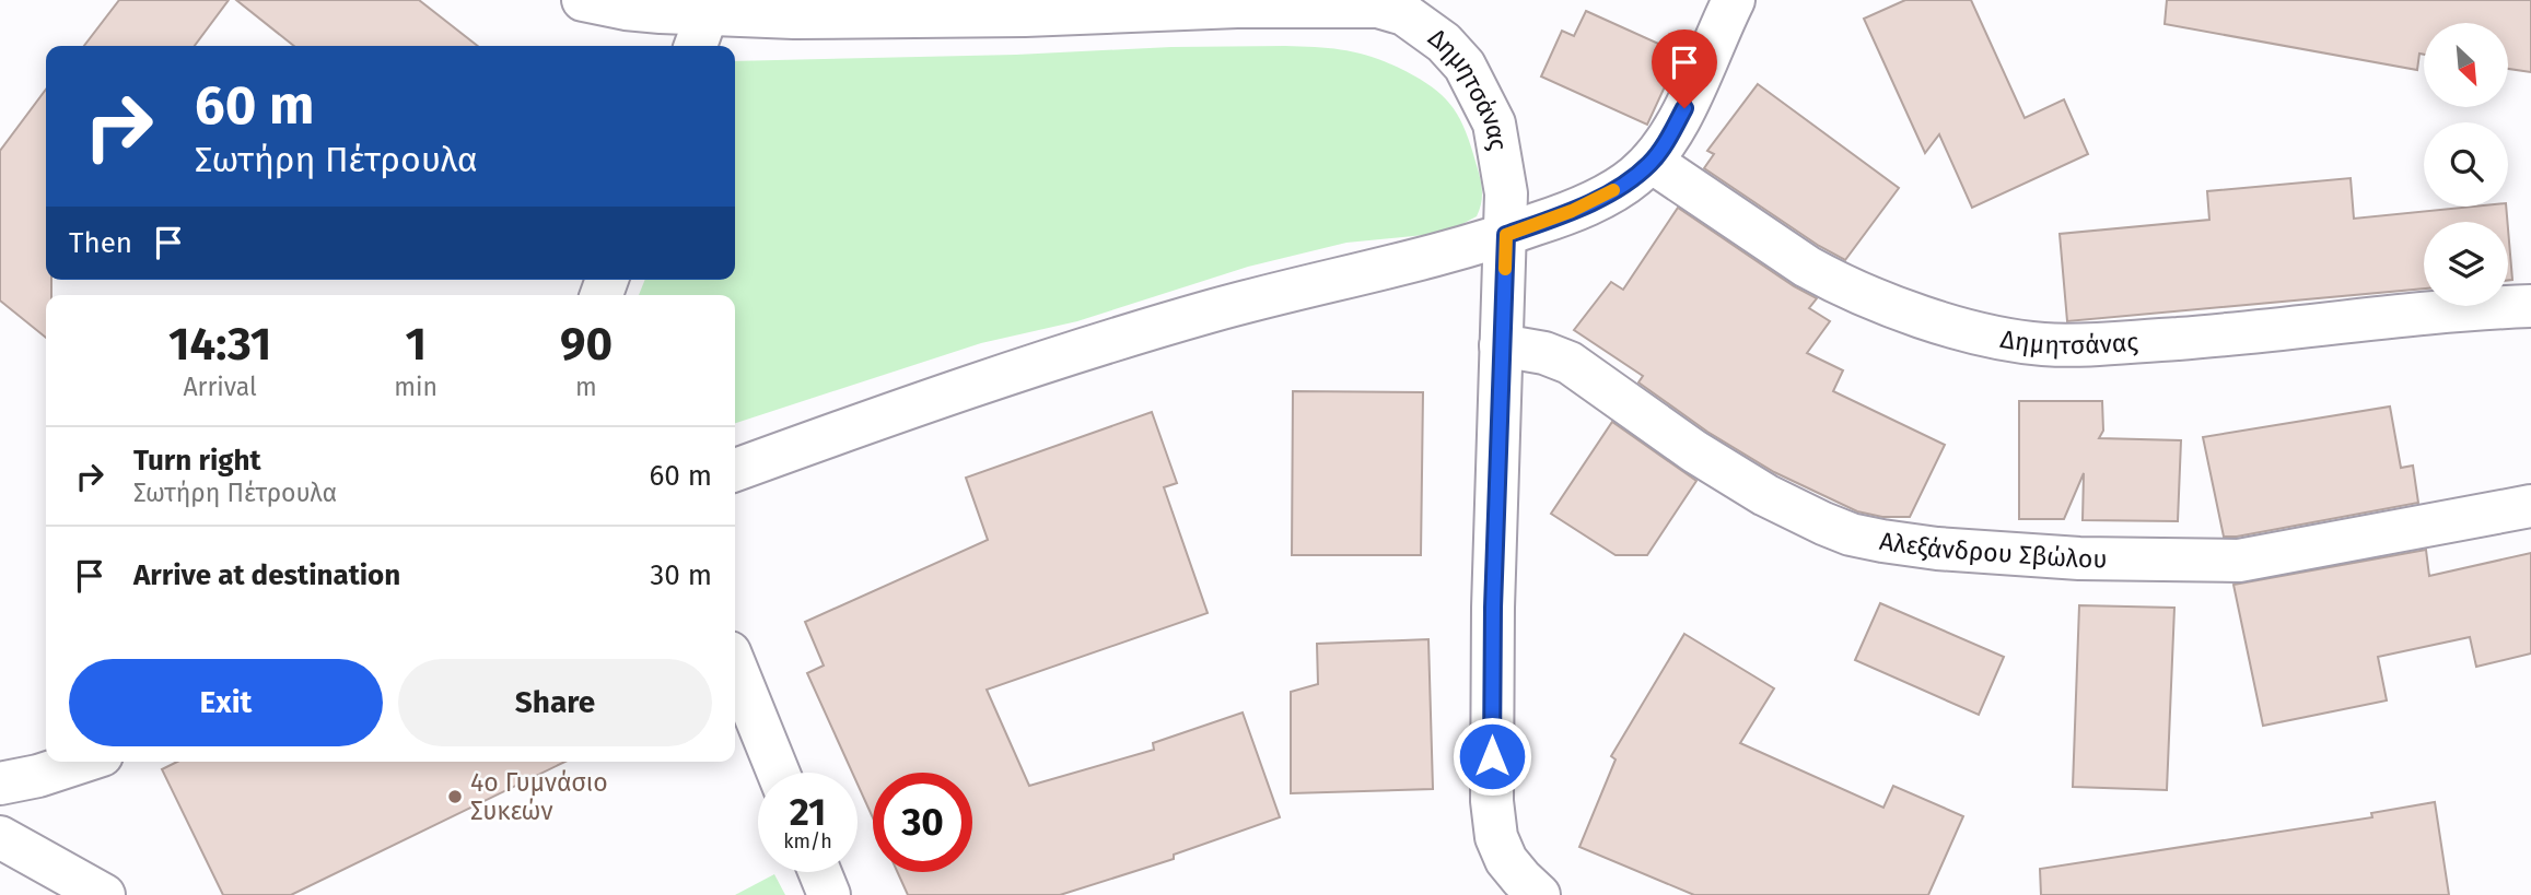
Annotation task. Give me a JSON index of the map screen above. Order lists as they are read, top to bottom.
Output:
{
  "streets": {
    "street": ["Δημητσάνας", "Αλεξάνδρου Σβώλου"]
  },
  "crossings": [
    ["Δημητσάνας", "Αλεξάνδρου Σβώλου"]
  ],
  "places": ["4ο Γυμνάσιο Συκεών"],
  "north": "bottom right",
  "page": {
    "turn": ["60 m", "Σωτήρη Πέτρουλα"],
    "then": "Then",
    "eta": [
      "14:31",
      "Arrival",
      "1",
      "min",
      "90",
      "m"
    ],
    "list": [
      {
        "name": "Turn right",
        "note": "Σωτήρη Πέτρουλα",
        "value": "60 m"
      },
      {
        "name": "Arrive at destination",
        "value": "30 m"
      }
    ],
    "buttons": ["Exit", "Share"],
    "speed": "21 km/h",
    "limit": "30"
  }
}
